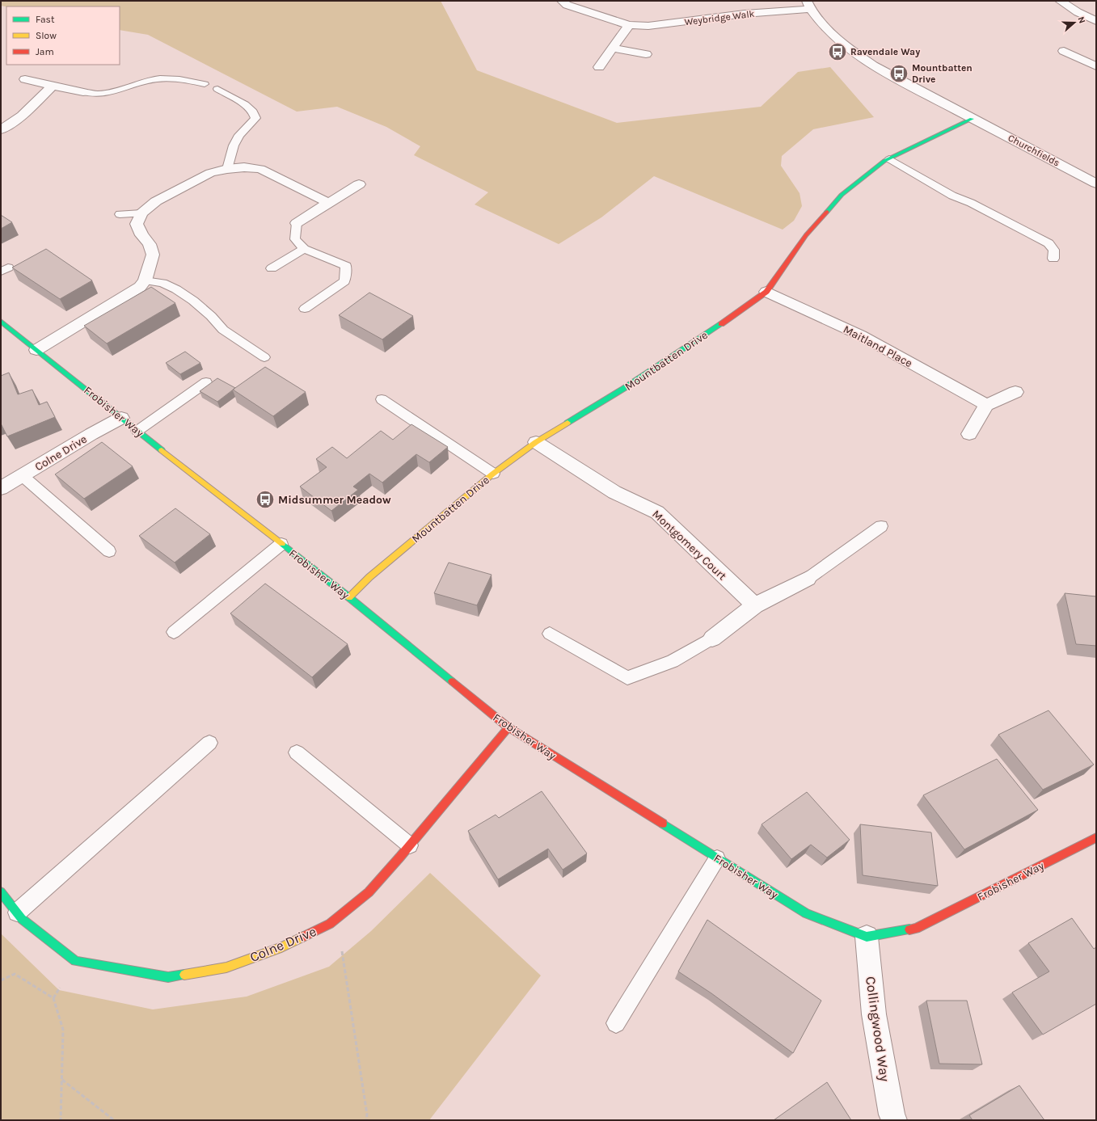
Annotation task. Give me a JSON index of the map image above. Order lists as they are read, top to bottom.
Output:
{
  "streets": {
    "street": [
      "Weybridge Walk",
      "Churchfields",
      "Maitland Place",
      "Mountbatten Drive",
      "Frobisher Way",
      "Colne Drive",
      "Montgomery Court",
      "Collingwood Way"
    ]
  },
  "crossings": [
    ["Churchfields", "Mountbatten Drive"],
    ["Maitland Place", "Mountbatten Drive"],
    ["Mountbatten Drive", "Frobisher Way"],
    ["Mountbatten Drive", "Montgomery Court"],
    ["Frobisher Way", "Colne Drive"],
    ["Frobisher Way", "Collingwood Way"]
  ],
  "places": {
    "bus stop": ["Ravendale Way", "Mountbatten Drive", "Midsummer Meadow"]
  },
  "legend": ["Fast", "Slow", "Jam"],
  "north": "right"
}
